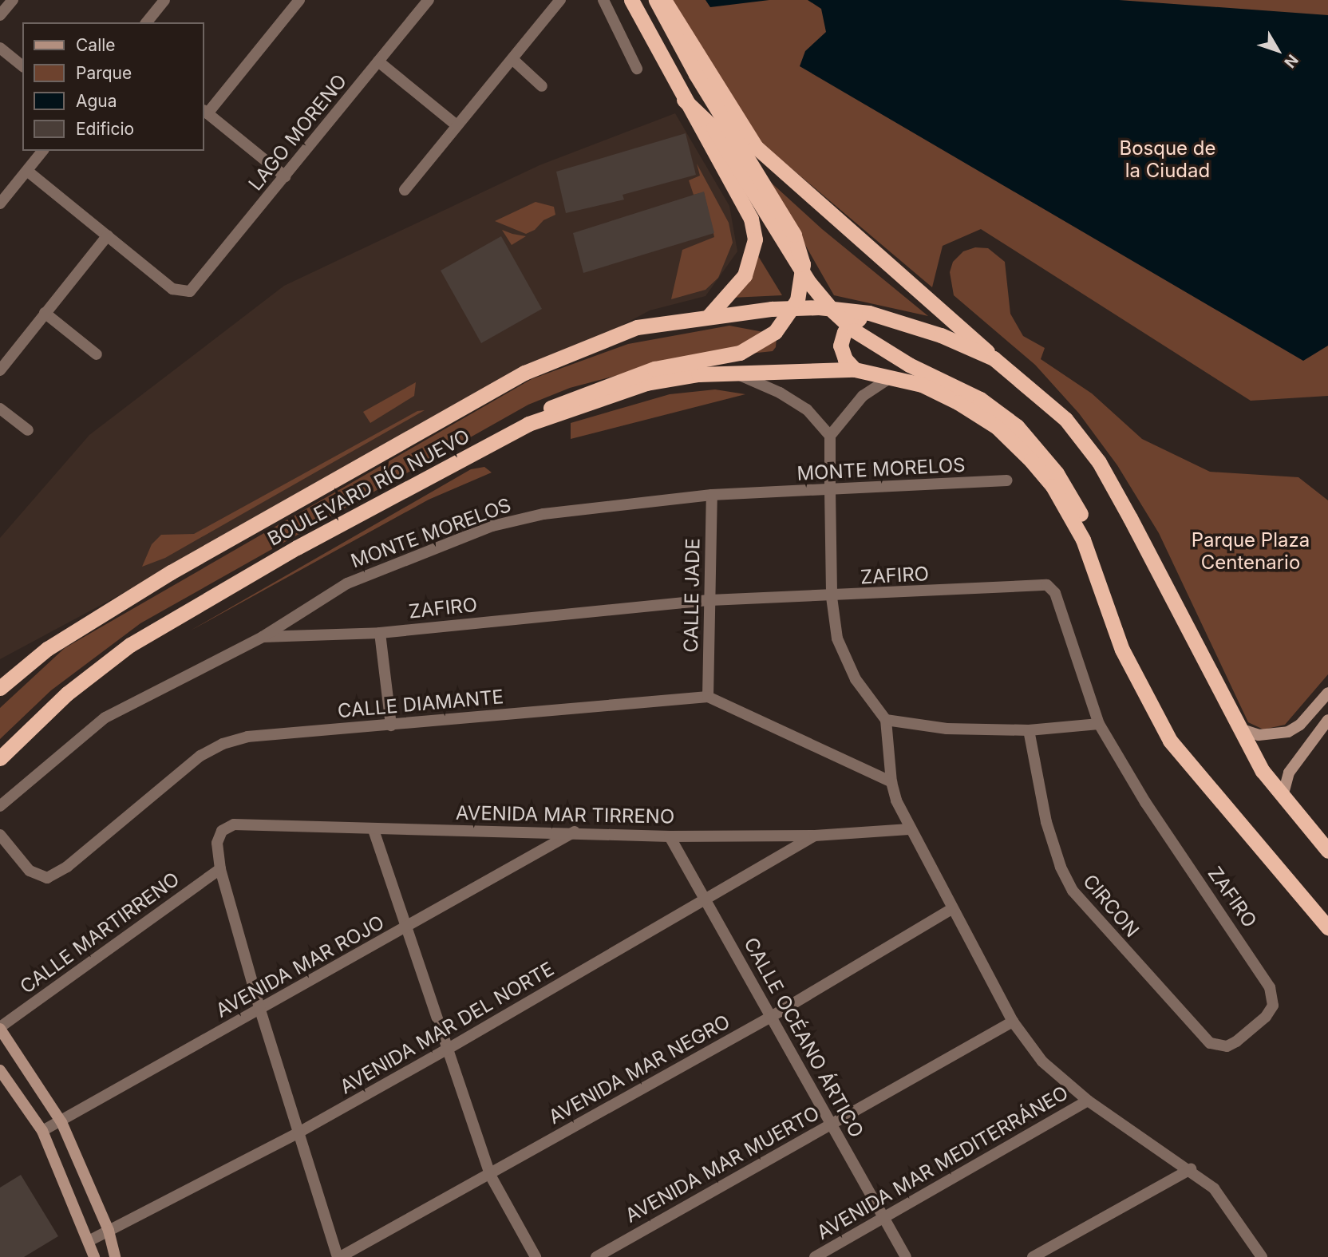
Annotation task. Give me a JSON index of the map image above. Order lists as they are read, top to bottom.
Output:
{
  "streets": {
    "highway": ["BOULEVARD RÍO NUEVO"],
    "street": [
      "LAGO MORENO",
      "MONTE MORELOS",
      "ZAFIRO",
      "CALLE JADE",
      "CALLE DIAMANTE",
      "AVENIDA MAR TIRRENO",
      "CIRCON",
      "CALLE MARTIRRENO",
      "AVENIDA MAR ROJO",
      "AVENIDA MAR DEL NORTE",
      "CALLE OCÉANO ÁRTICO",
      "AVENIDA MAR NEGRO",
      "AVENIDA MAR MEDITERRÁNEO",
      "AVENIDA MAR MUERTO"
    ]
  },
  "crossings": [
    ["MONTE MORELOS", "ZAFIRO"],
    ["MONTE MORELOS", "CALLE JADE"],
    ["ZAFIRO", "CALLE JADE"],
    ["ZAFIRO", "CIRCON"],
    ["CALLE JADE", "CALLE DIAMANTE"],
    ["AVENIDA MAR TIRRENO", "CALLE MARTIRRENO"],
    ["AVENIDA MAR TIRRENO", "AVENIDA MAR ROJO"],
    ["AVENIDA MAR TIRRENO", "AVENIDA MAR DEL NORTE"],
    ["AVENIDA MAR TIRRENO", "CALLE OCÉANO ÁRTICO"],
    ["AVENIDA MAR DEL NORTE", "CALLE OCÉANO ÁRTICO"],
    ["CALLE OCÉANO ÁRTICO", "AVENIDA MAR NEGRO"],
    ["CALLE OCÉANO ÁRTICO", "AVENIDA MAR MEDITERRÁNEO"],
    ["CALLE OCÉANO ÁRTICO", "AVENIDA MAR MUERTO"]
  ],
  "parks": ["Bosque de la Ciudad", "Parque Plaza Centenario"],
  "legend": [
    "Calle",
    "Parque",
    "Agua",
    "Edificio"
  ],
  "north": "bottom right"
}
